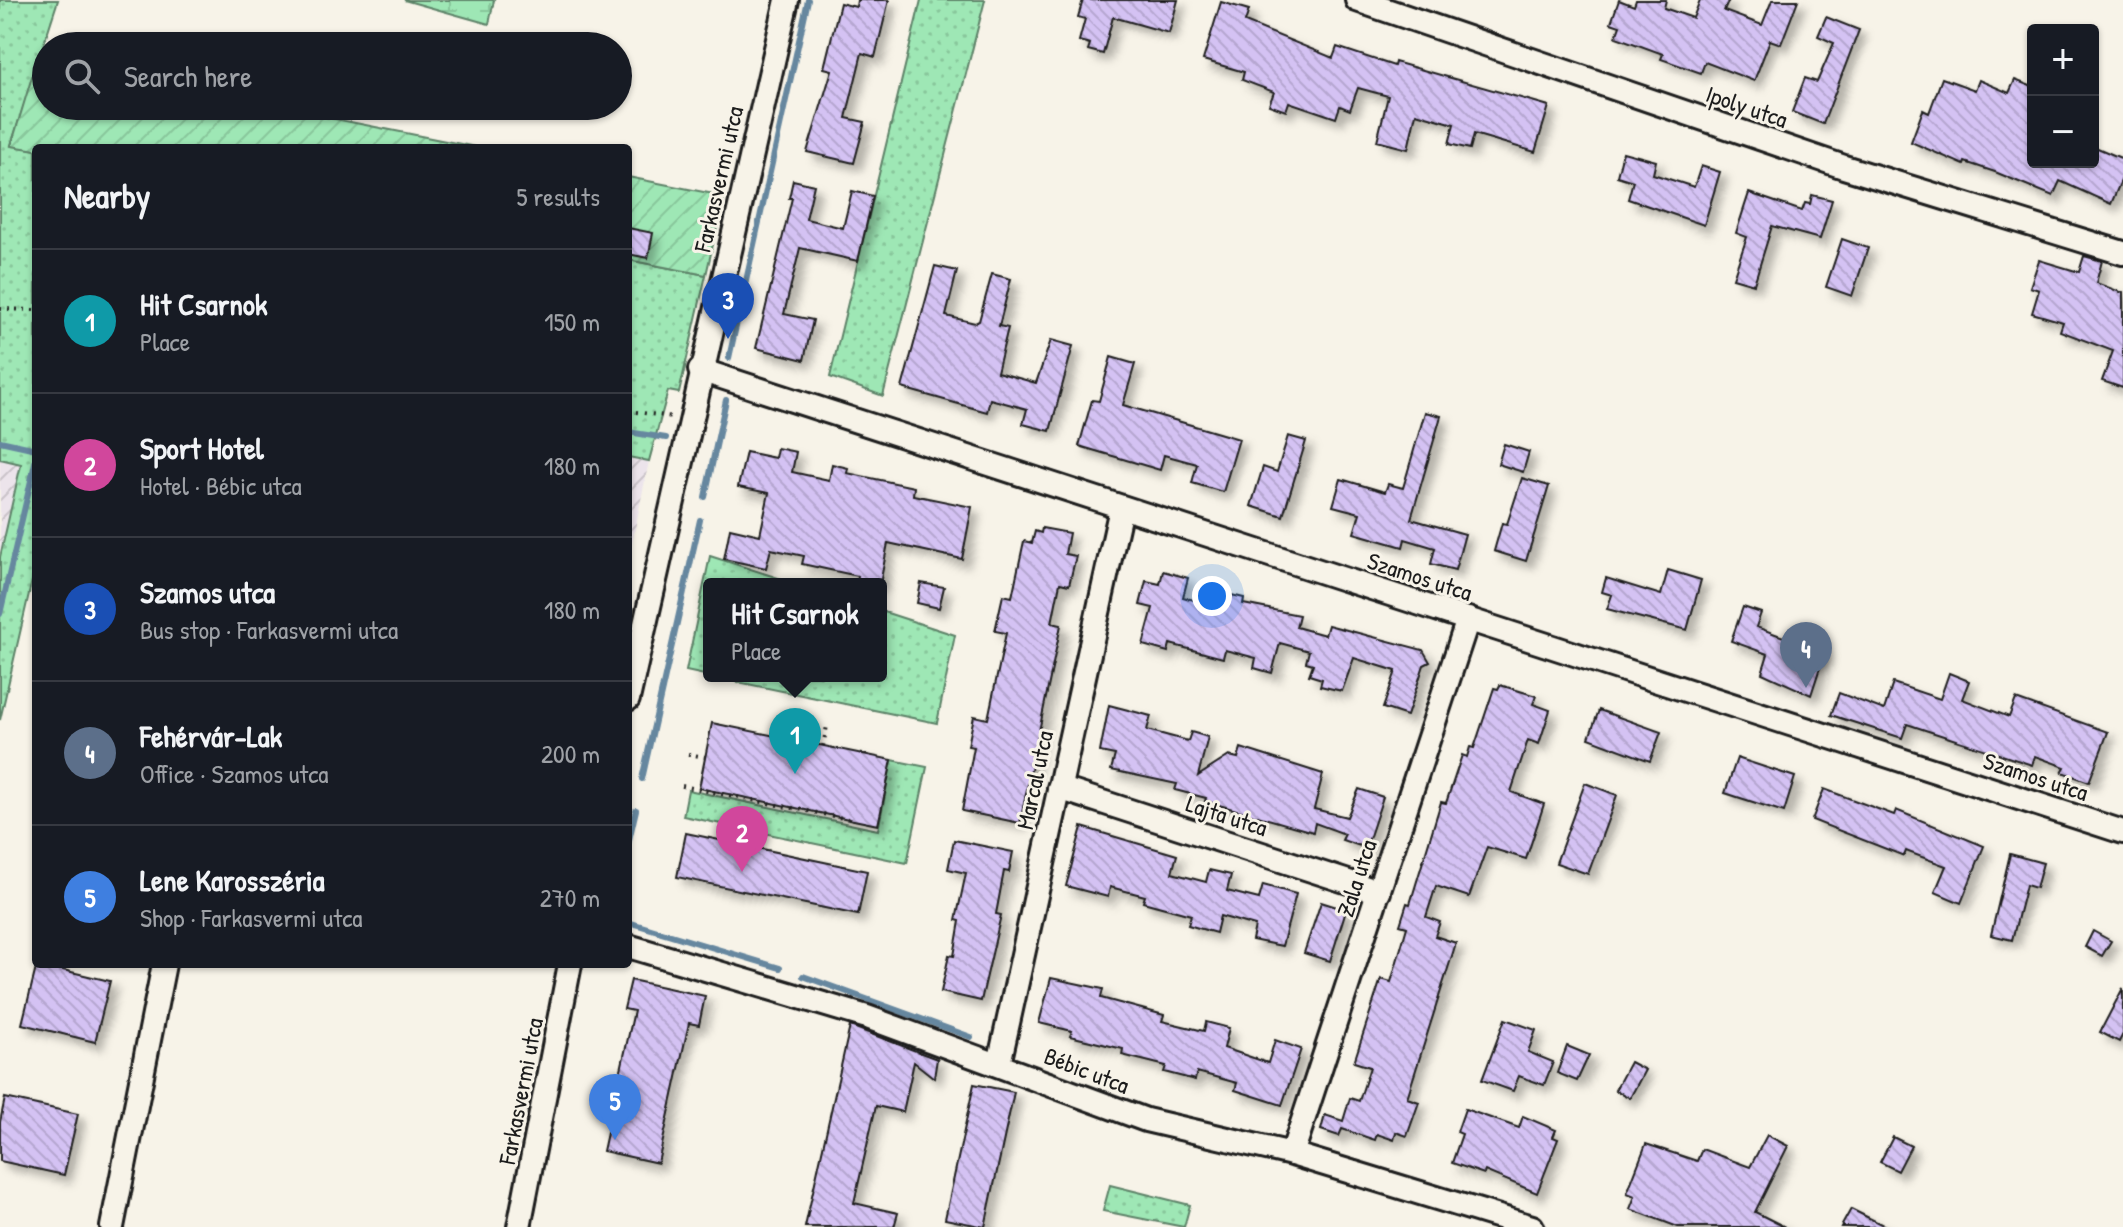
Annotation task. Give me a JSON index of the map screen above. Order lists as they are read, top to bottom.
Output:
{
  "streets": {
    "street": [
      "Ipoly utca",
      "Farkasvermi utca",
      "Szamos utca",
      "Marcal utca",
      "Lajta utca",
      "Zala utca",
      "Bébic utca"
    ]
  },
  "crossings": [
    ["Farkasvermi utca", "Szamos utca"],
    ["Szamos utca", "Marcal utca"],
    ["Szamos utca", "Zala utca"],
    ["Marcal utca", "Lajta utca"],
    ["Marcal utca", "Bébic utca"],
    ["Lajta utca", "Zala utca"],
    ["Zala utca", "Bébic utca"]
  ],
  "page": {
    "map_buttons": ["+", "−"],
    "search": "Search here",
    "heading": ["Nearby", "5 results"],
    "list": [
      {
        "mark": "1",
        "name": "Hit Csarnok",
        "note": "Place",
        "value": "150 m"
      },
      {
        "mark": "2",
        "name": "Sport Hotel",
        "note": "Hotel · Bébic utca",
        "value": "180 m"
      },
      {
        "mark": "3",
        "name": "Szamos utca",
        "note": "Bus stop · Farkasvermi utca",
        "value": "180 m"
      },
      {
        "mark": "4",
        "name": "Fehérvár-Lak",
        "note": "Office · Szamos utca",
        "value": "200 m"
      },
      {
        "mark": "5",
        "name": "Lene Karosszéria",
        "note": "Shop · Farkasvermi utca",
        "value": "270 m"
      }
    ],
    "pins": [
      "3",
      "4",
      "1",
      "2",
      "5"
    ],
    "popup": ["Hit Csarnok", "Place"]
  }
}
